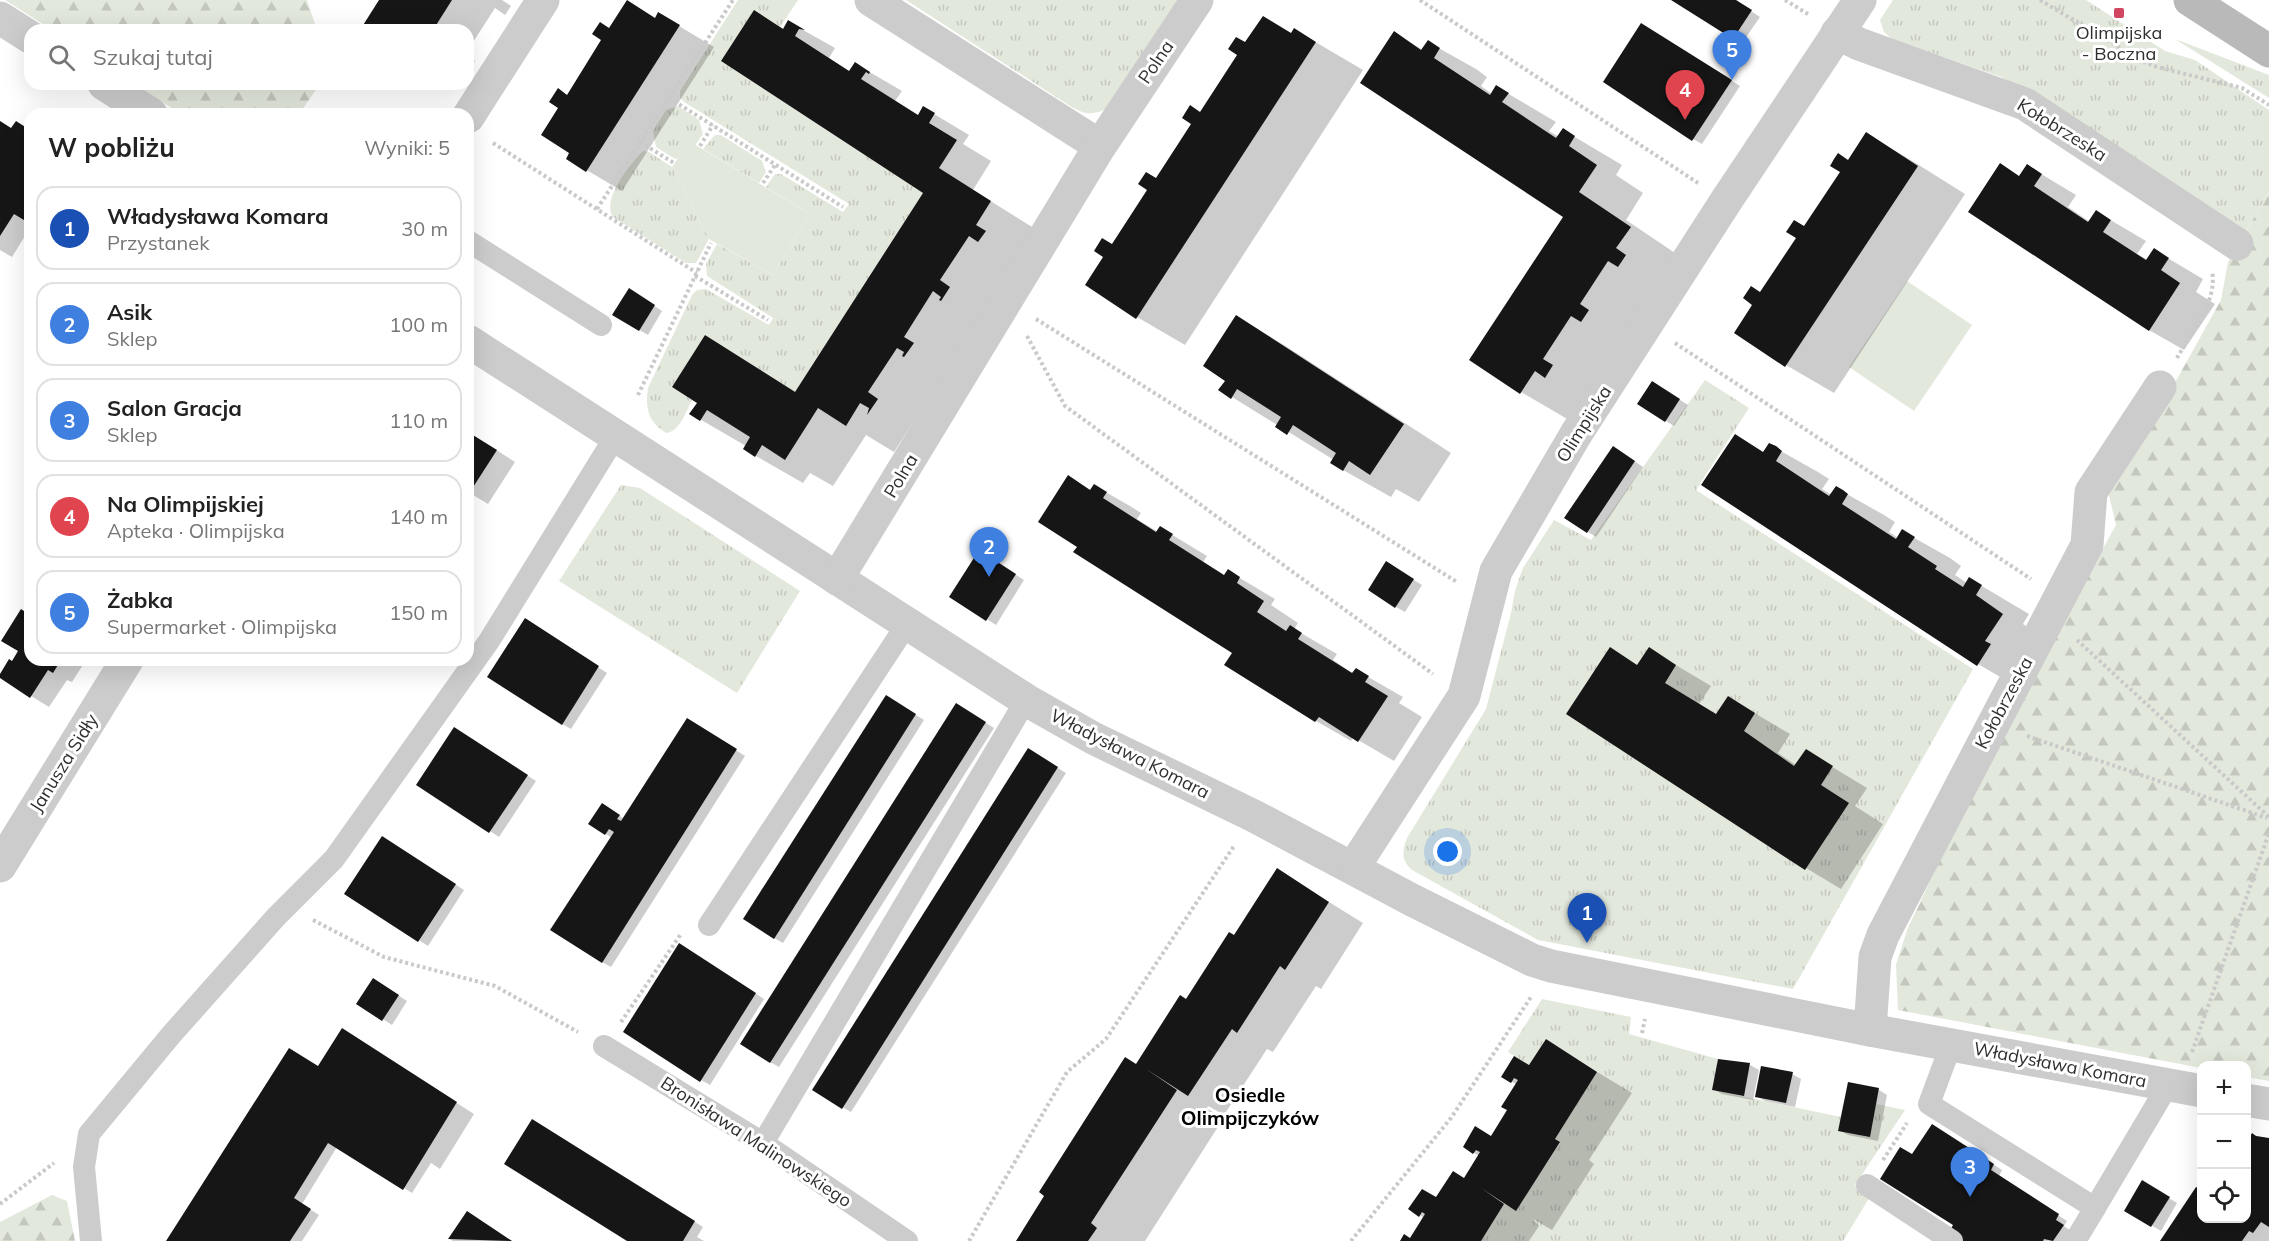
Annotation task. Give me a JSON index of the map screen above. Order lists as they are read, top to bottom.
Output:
{
  "streets": {
    "street": [
      "Polna",
      "Kołobrzeska",
      "Olimpijska",
      "Władysława Komara",
      "Janusza Sidły"
    ],
    "lane": ["Bronisława Malinowskiego"]
  },
  "crossings": [
    ["Polna", "Władysława Komara"],
    ["Kołobrzeska", "Olimpijska"],
    ["Kołobrzeska", "Władysława Komara"],
    ["Olimpijska", "Władysława Komara"]
  ],
  "districts": ["Osiedle Olimpijczyków"],
  "places": {
    "transit": ["Olimpijska - Boczna"]
  },
  "page": {
    "search": "Szukaj tutaj",
    "pins": [
      "5",
      "4",
      "2",
      "1",
      "3"
    ],
    "heading": ["W pobliżu", "Wyniki: 5"],
    "list": [
      {
        "mark": "1",
        "name": "Władysława Komara",
        "note": "Przystanek",
        "value": "30 m"
      },
      {
        "mark": "2",
        "name": "Asik",
        "note": "Sklep",
        "value": "100 m"
      },
      {
        "mark": "3",
        "name": "Salon Gracja",
        "note": "Sklep",
        "value": "110 m"
      },
      {
        "mark": "4",
        "name": "Na Olimpijskiej",
        "note": "Apteka · Olimpijska",
        "value": "140 m"
      },
      {
        "mark": "5",
        "name": "Żabka",
        "note": "Supermarket · Olimpijska",
        "value": "150 m"
      }
    ],
    "map_buttons": ["+", "−"]
  }
}
